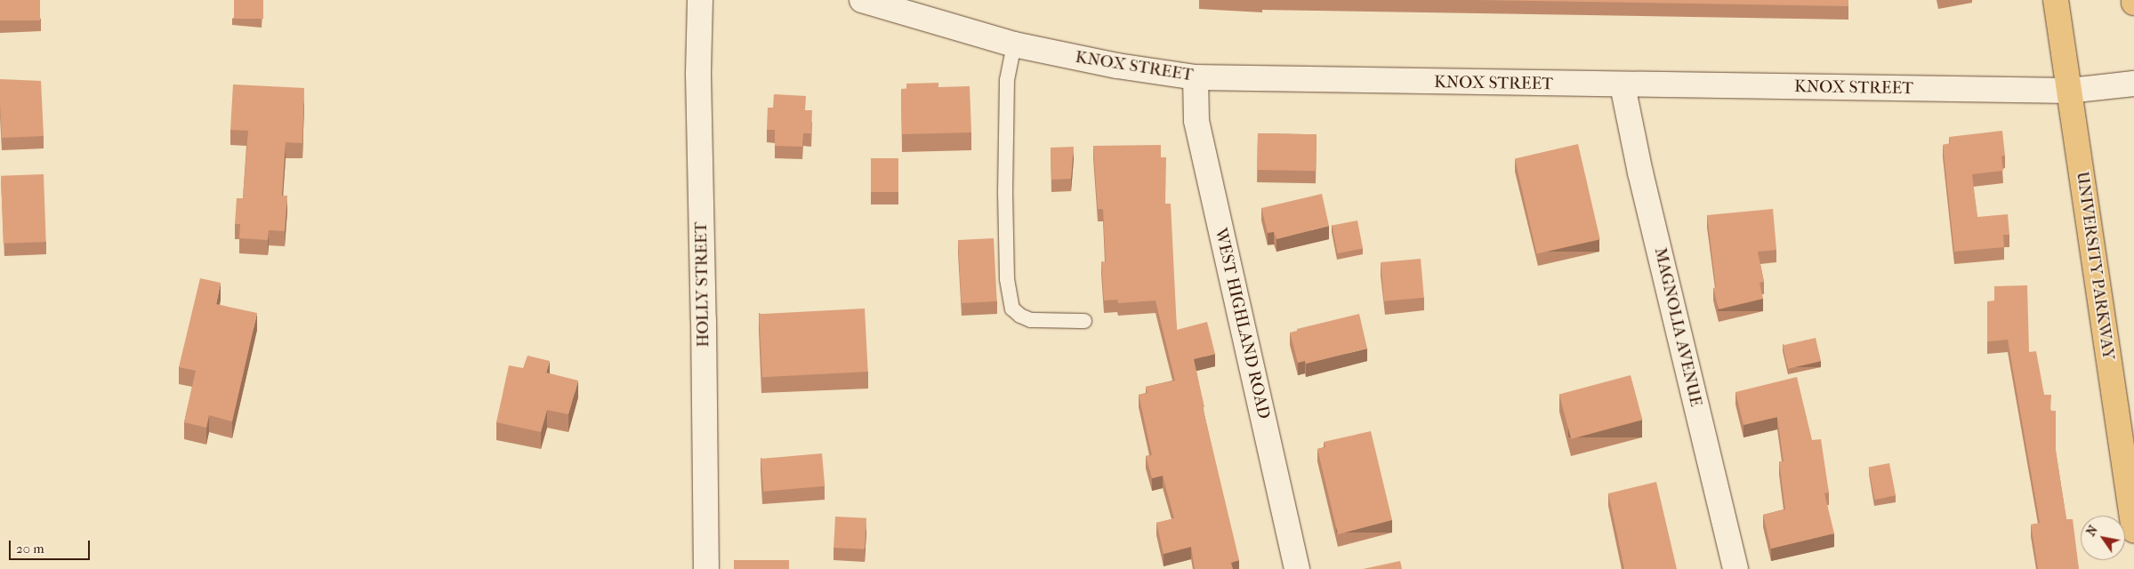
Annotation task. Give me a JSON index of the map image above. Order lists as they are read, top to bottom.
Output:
{
  "streets": {
    "highway": ["UNIVERSITY PARKWAY"],
    "street": [
      "KNOX STREET",
      "HOLLY STREET",
      "WEST HIGHLAND ROAD",
      "MAGNOLIA AVENUE"
    ]
  },
  "crossings": [
    ["KNOX STREET", "UNIVERSITY PARKWAY"],
    ["KNOX STREET", "WEST HIGHLAND ROAD"],
    ["KNOX STREET", "MAGNOLIA AVENUE"]
  ],
  "scale_bar": "20 m",
  "north": "top left"
}
